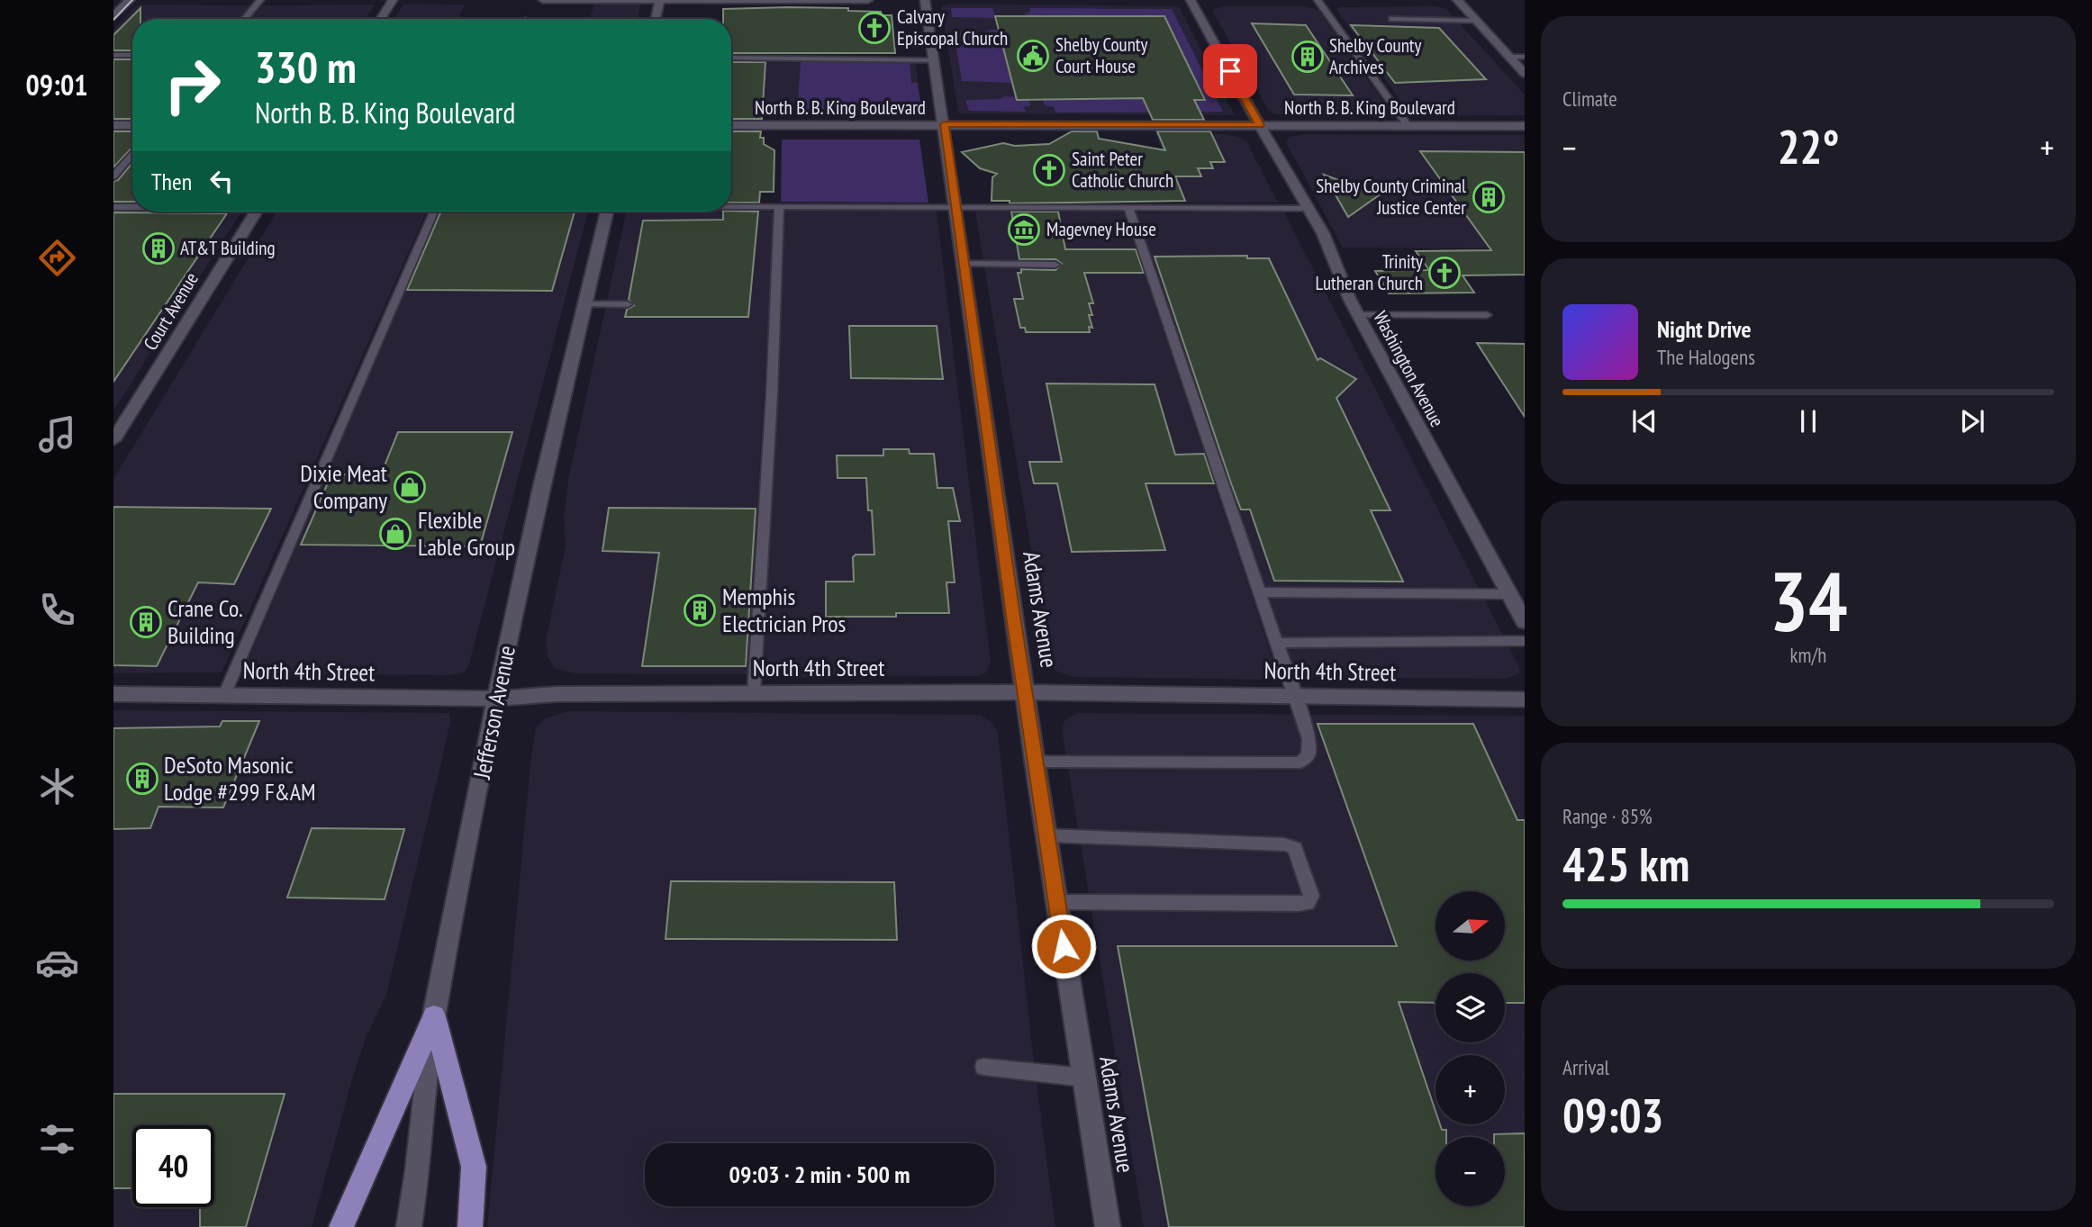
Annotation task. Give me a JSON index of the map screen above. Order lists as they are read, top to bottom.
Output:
{
  "streets": {
    "street": [
      "North B. B. King Boulevard",
      "Court Avenue",
      "Washington Avenue",
      "Adams Avenue",
      "North 4th Street",
      "Jefferson Avenue"
    ]
  },
  "crossings": [
    ["North B. B. King Boulevard", "Washington Avenue"],
    ["North B. B. King Boulevard", "Adams Avenue"],
    ["Adams Avenue", "North 4th Street"],
    ["North 4th Street", "Jefferson Avenue"]
  ],
  "places": {
    "church": ["Calvary Episcopal Church", "Saint Peter Catholic Church", "Trinity Lutheran Church"],
    "public building": ["Shelby County Court House"],
    "building": [
      "Shelby County Archives",
      "Shelby County Criminal Justice Center",
      "AT&T Building",
      "Memphis Electrician Pros",
      "Crane Co. Building",
      "DeSoto Masonic Lodge #299 F&AM"
    ],
    "museum": ["Magevney House"],
    "shop": ["Dixie Meat Company", "Flexible Lable Group"]
  },
  "north": "right",
  "page": {
    "tabs": "09:01",
    "tile": [
      "Climate",
      ["34", "km/h"],
      ["Range · 85%", "425 km"],
      ["Arrival", "09:03"]
    ],
    "turn": ["330 m", "North B. B. King Boulevard"],
    "heat": ["−", "22°", "+"],
    "then": "Then",
    "song": ["Night Drive", "The Halogens"],
    "map_buttons": ["+", "−"],
    "limit": "40",
    "trip": "09:03 · 2 min · 500 m"
  }
}
